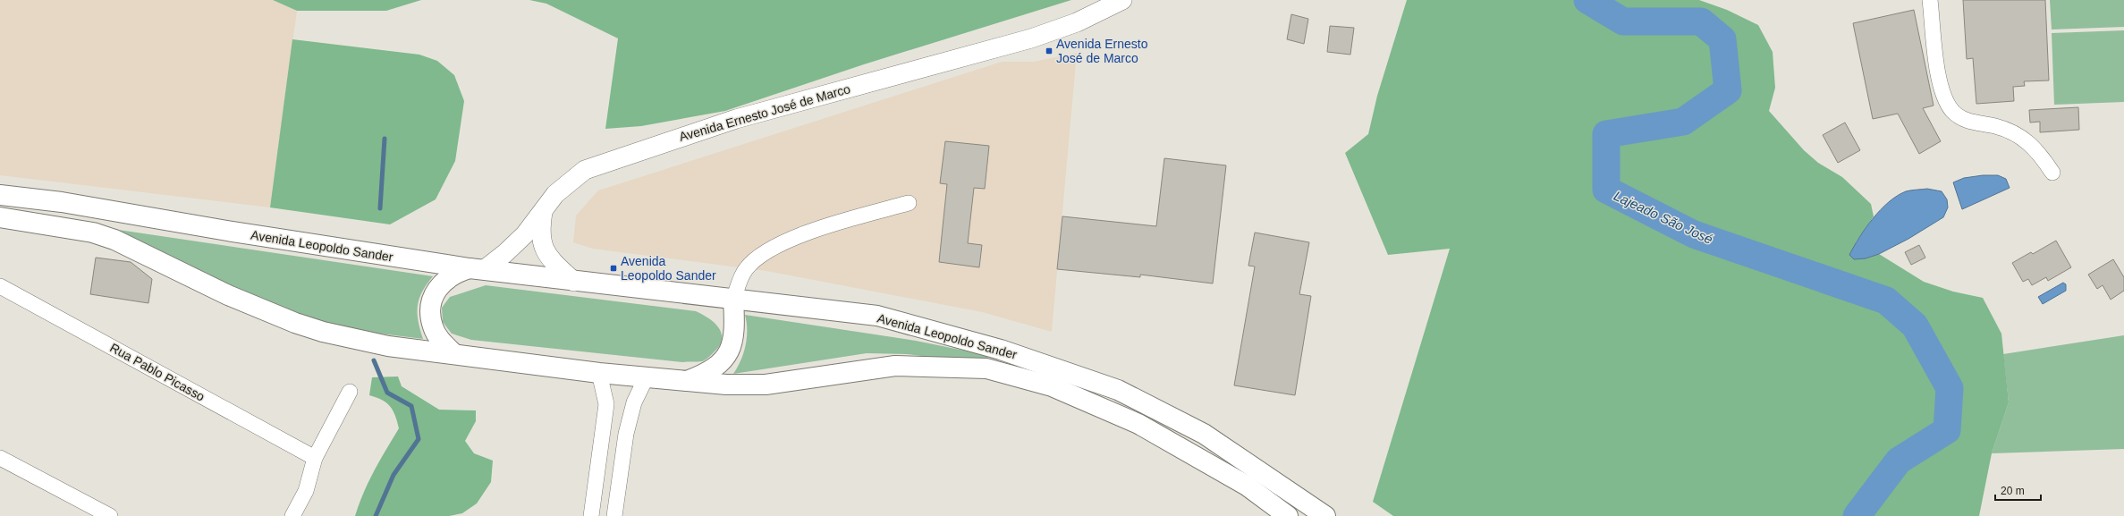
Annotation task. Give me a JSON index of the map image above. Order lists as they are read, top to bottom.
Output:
{
  "streets": {
    "highway": ["Avenida Leopoldo Sander"],
    "main road": ["Avenida Ernesto José de Marco"],
    "street": ["Rua Pablo Picasso"]
  },
  "crossings": [
    ["Avenida Ernesto José de Marco", "Avenida Leopoldo Sander"]
  ],
  "water": ["Lajeado São José"],
  "places": {
    "transit": ["Avenida Ernesto José de Marco", "Avenida Leopoldo Sander"]
  },
  "scale_bar": "20 m"
}
